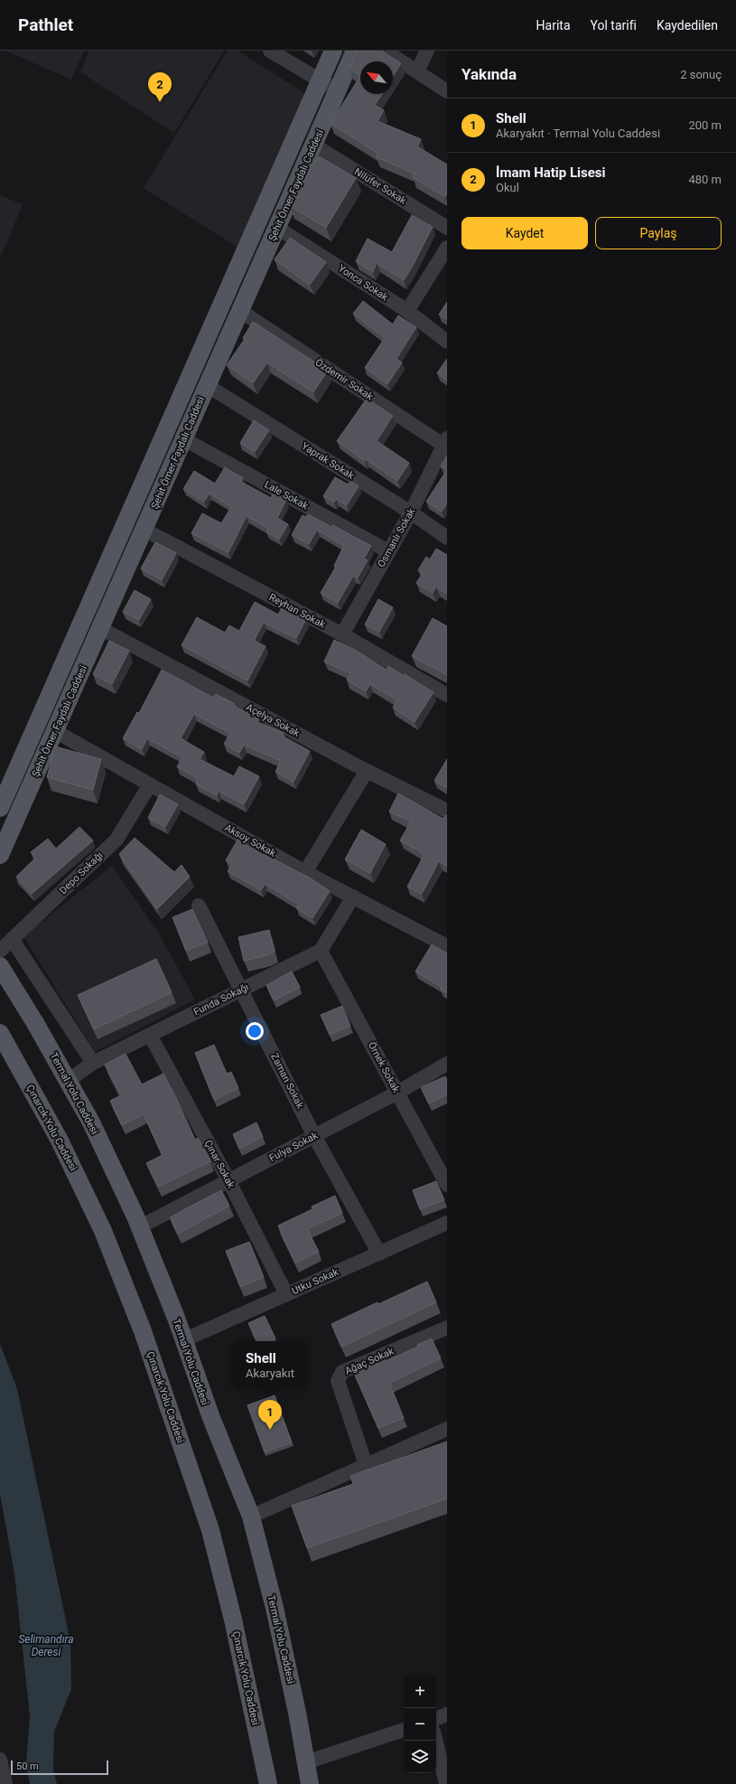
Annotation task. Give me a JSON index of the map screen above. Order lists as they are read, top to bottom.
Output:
{
  "streets": {
    "main road": ["Şehit Ömer Faydalı Caddesi", "Termal Yolu Caddesi", "Çınarcık Yolu Caddesi"],
    "street": [
      "Nilüfer Sokak",
      "Yonca Sokak",
      "Özdemir Sokak",
      "Yaprak Sokak",
      "Lale Sokak",
      "Osmanlı Sokak",
      "Reyhan Sokak",
      "Açelya Sokak",
      "Aksoy Sokak",
      "Depo Sokağı",
      "Funda Sokağı",
      "Örnek Sokak",
      "Zaman Sokak",
      "Fulya Sokak",
      "Çınar Sokak",
      "Utku Sokak",
      "Ağaç Sokak"
    ]
  },
  "crossings": [
    ["Şehit Ömer Faydalı Caddesi", "Nilüfer Sokak"],
    ["Şehit Ömer Faydalı Caddesi", "Yonca Sokak"],
    ["Şehit Ömer Faydalı Caddesi", "Özdemir Sokak"],
    ["Şehit Ömer Faydalı Caddesi", "Yaprak Sokak"],
    ["Şehit Ömer Faydalı Caddesi", "Lale Sokak"],
    ["Şehit Ömer Faydalı Caddesi", "Reyhan Sokak"],
    ["Şehit Ömer Faydalı Caddesi", "Açelya Sokak"],
    ["Şehit Ömer Faydalı Caddesi", "Aksoy Sokak"],
    ["Özdemir Sokak", "Osmanlı Sokak"],
    ["Yaprak Sokak", "Osmanlı Sokak"],
    ["Lale Sokak", "Osmanlı Sokak"],
    ["Osmanlı Sokak", "Reyhan Sokak"],
    ["Aksoy Sokak", "Depo Sokağı"],
    ["Funda Sokağı", "Örnek Sokak"],
    ["Funda Sokağı", "Zaman Sokak"],
    ["Funda Sokağı", "Termal Yolu Caddesi"],
    ["Funda Sokağı", "Çınar Sokak"],
    ["Örnek Sokak", "Fulya Sokak"],
    ["Zaman Sokak", "Fulya Sokak"],
    ["Zaman Sokak", "Utku Sokak"],
    ["Termal Yolu Caddesi", "Fulya Sokak"],
    ["Termal Yolu Caddesi", "Utku Sokak"],
    ["Fulya Sokak", "Çınar Sokak"],
    ["Çınar Sokak", "Utku Sokak"]
  ],
  "water": ["Selimandıra Deresi"],
  "scale_bar": "50 m",
  "north": "top left",
  "page": {
    "header": "Pathlet",
    "nav": ["Harita", "Yol tarifi", "Kaydedilen"],
    "heading": ["Yakında", "2 sonuç"],
    "pins": ["2", "1"],
    "list": [
      {
        "mark": "1",
        "name": "Shell",
        "note": "Akaryakıt · Termal Yolu Caddesi",
        "value": "200 m"
      },
      {
        "mark": "2",
        "name": "İmam Hatip Lisesi",
        "note": "Okul",
        "value": "480 m"
      }
    ],
    "buttons": ["Kaydet", "Paylaş"],
    "popup": ["Shell", "Akaryakıt"],
    "map_buttons": ["+", "−"],
    "scale": "50 m"
  }
}
